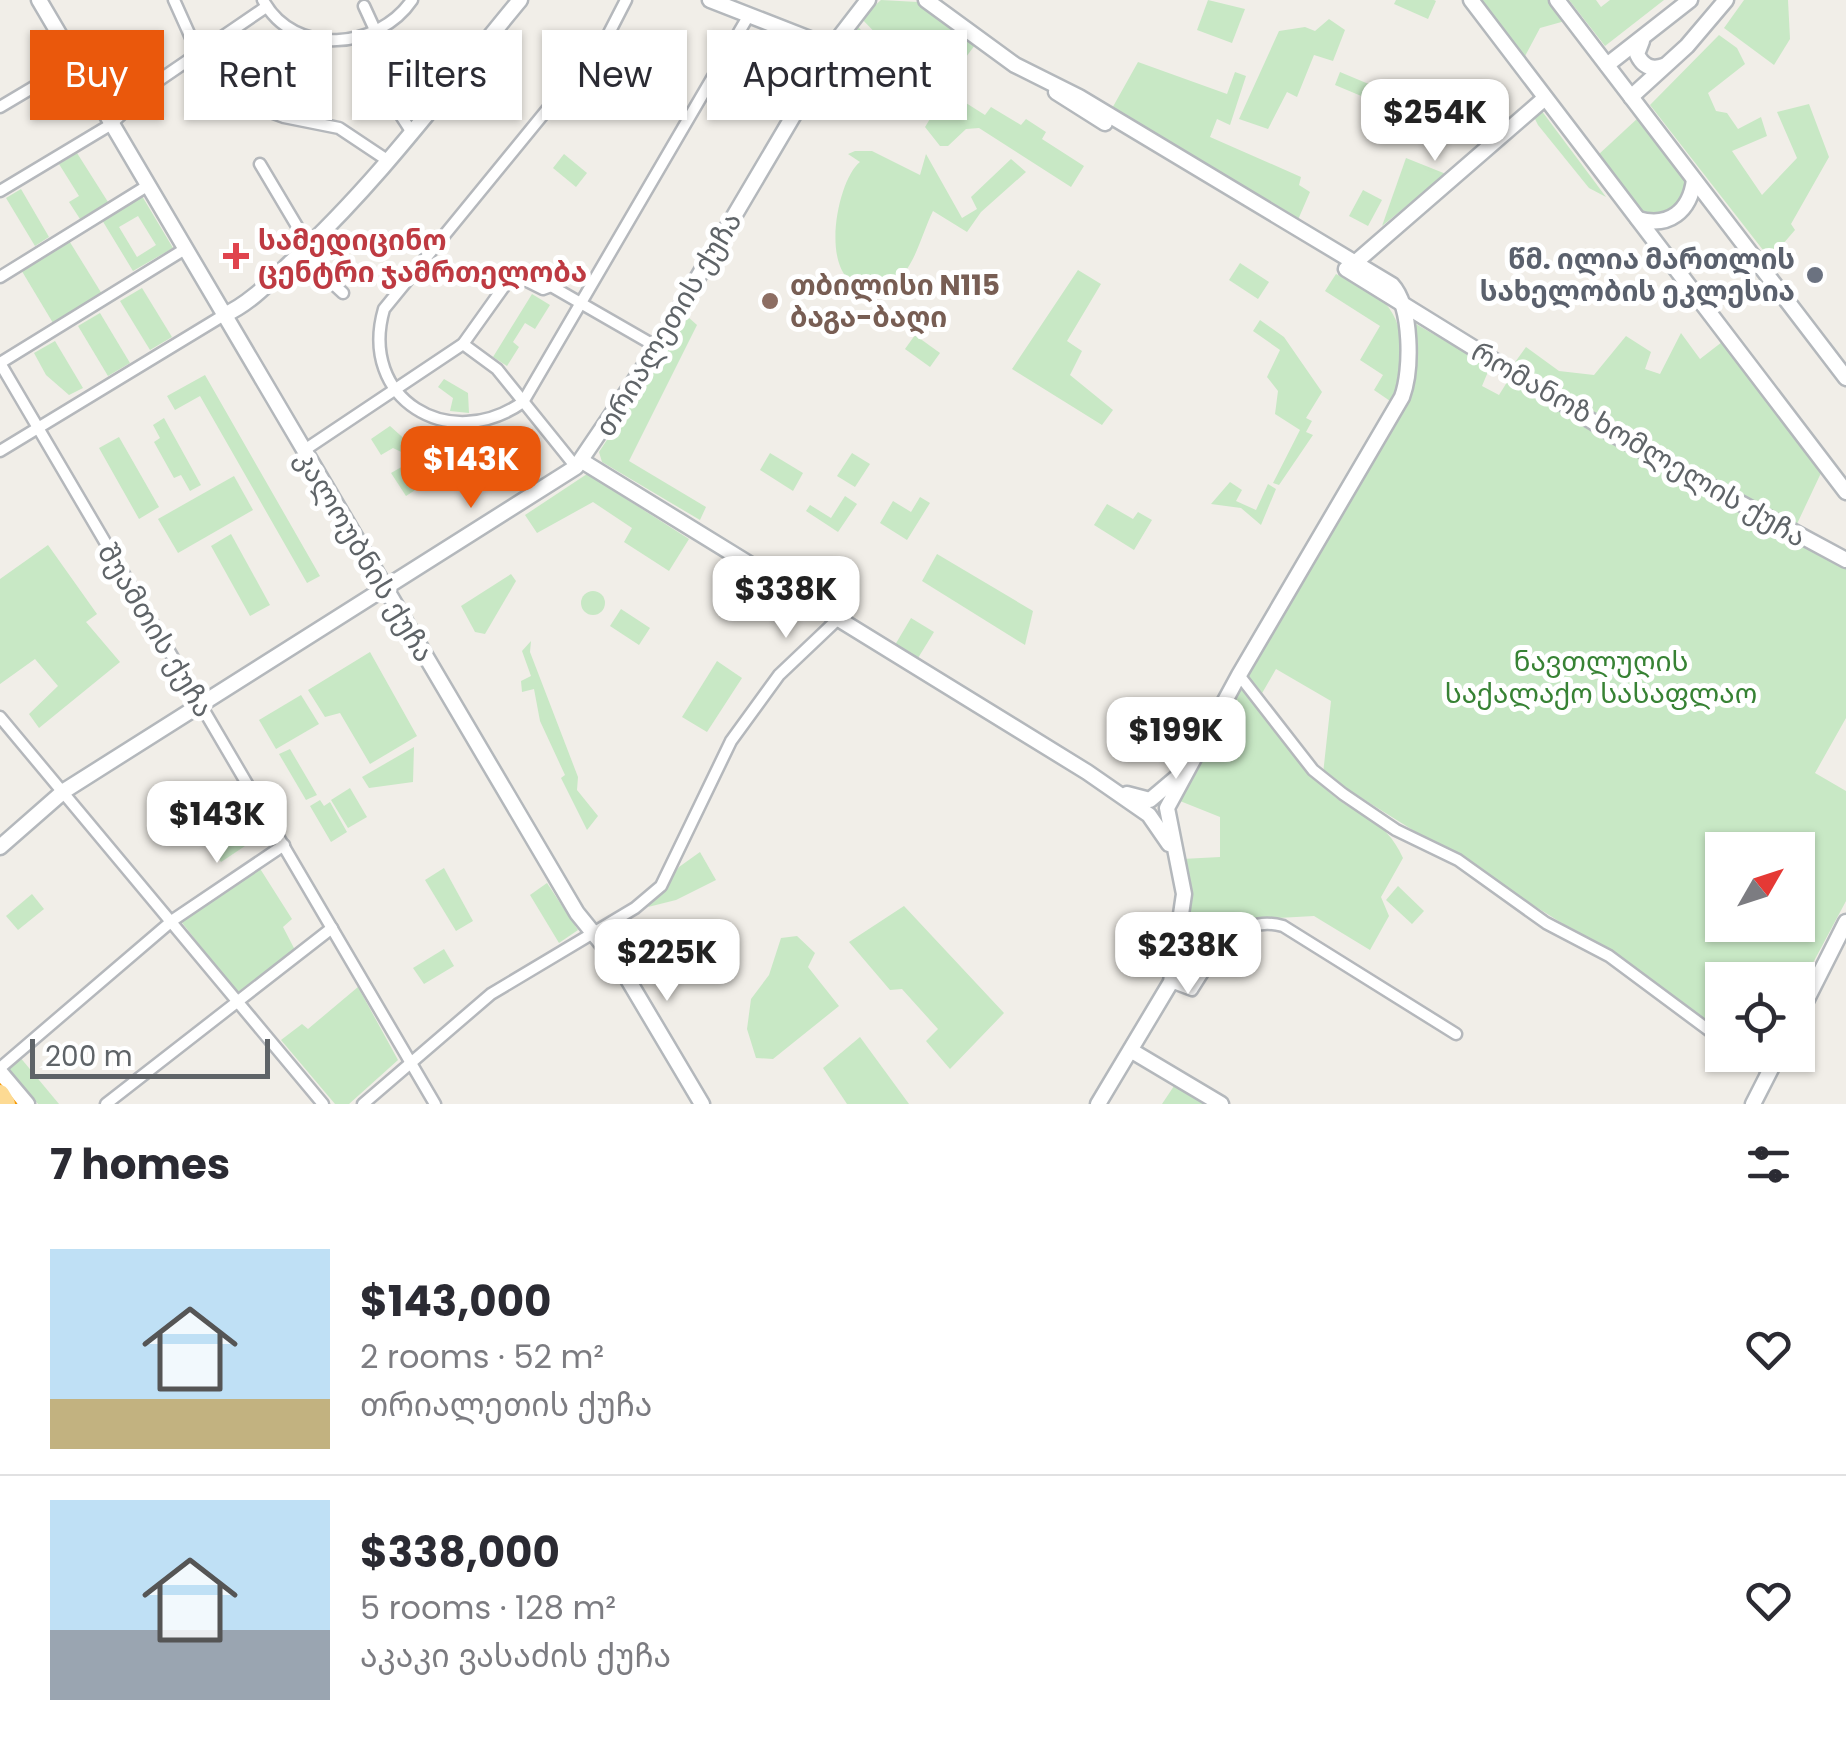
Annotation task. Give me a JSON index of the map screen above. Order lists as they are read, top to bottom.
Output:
{
  "streets": {
    "street": [
      "თრიალეთის ქუჩა",
      "რომანოზ ხომლელის ქუჩა",
      "კალოუბნის ქუჩა",
      "შუამთის ქუჩა"
    ]
  },
  "crossings": [
    ["თრიალეთის ქუჩა", "კალოუბნის ქუჩა"],
    ["თრიალეთის ქუჩა", "შუამთის ქუჩა"]
  ],
  "parks": ["ნავთლუღის საქალაქო სასაფლაო"],
  "places": {
    "health": ["სამედიცინო ცენტრი ჯამრთელობა"],
    "other": ["წმ. ილია მართლის სახელობის ეკლესია", "თბილისი N115 ბაგა-ბაღი"]
  },
  "scale_bar": "200 m",
  "north": "top right",
  "page": {
    "chip": [
      "Buy",
      "Rent",
      "Filters",
      "New",
      "Apartment"
    ],
    "price": [
      "$254K",
      "$143K",
      "$338K",
      "$199K",
      "$143K",
      "$238K",
      "$225K"
    ],
    "scale": "200 m",
    "heading": "7 homes",
    "list": [
      {
        "name": "$143,000",
        "note": "2 rooms · 52 m² · თრიალეთის ქუჩა"
      },
      {
        "name": "$338,000",
        "note": "5 rooms · 128 m² · აკაკი ვასაძის ქუჩა"
      }
    ]
  }
}
